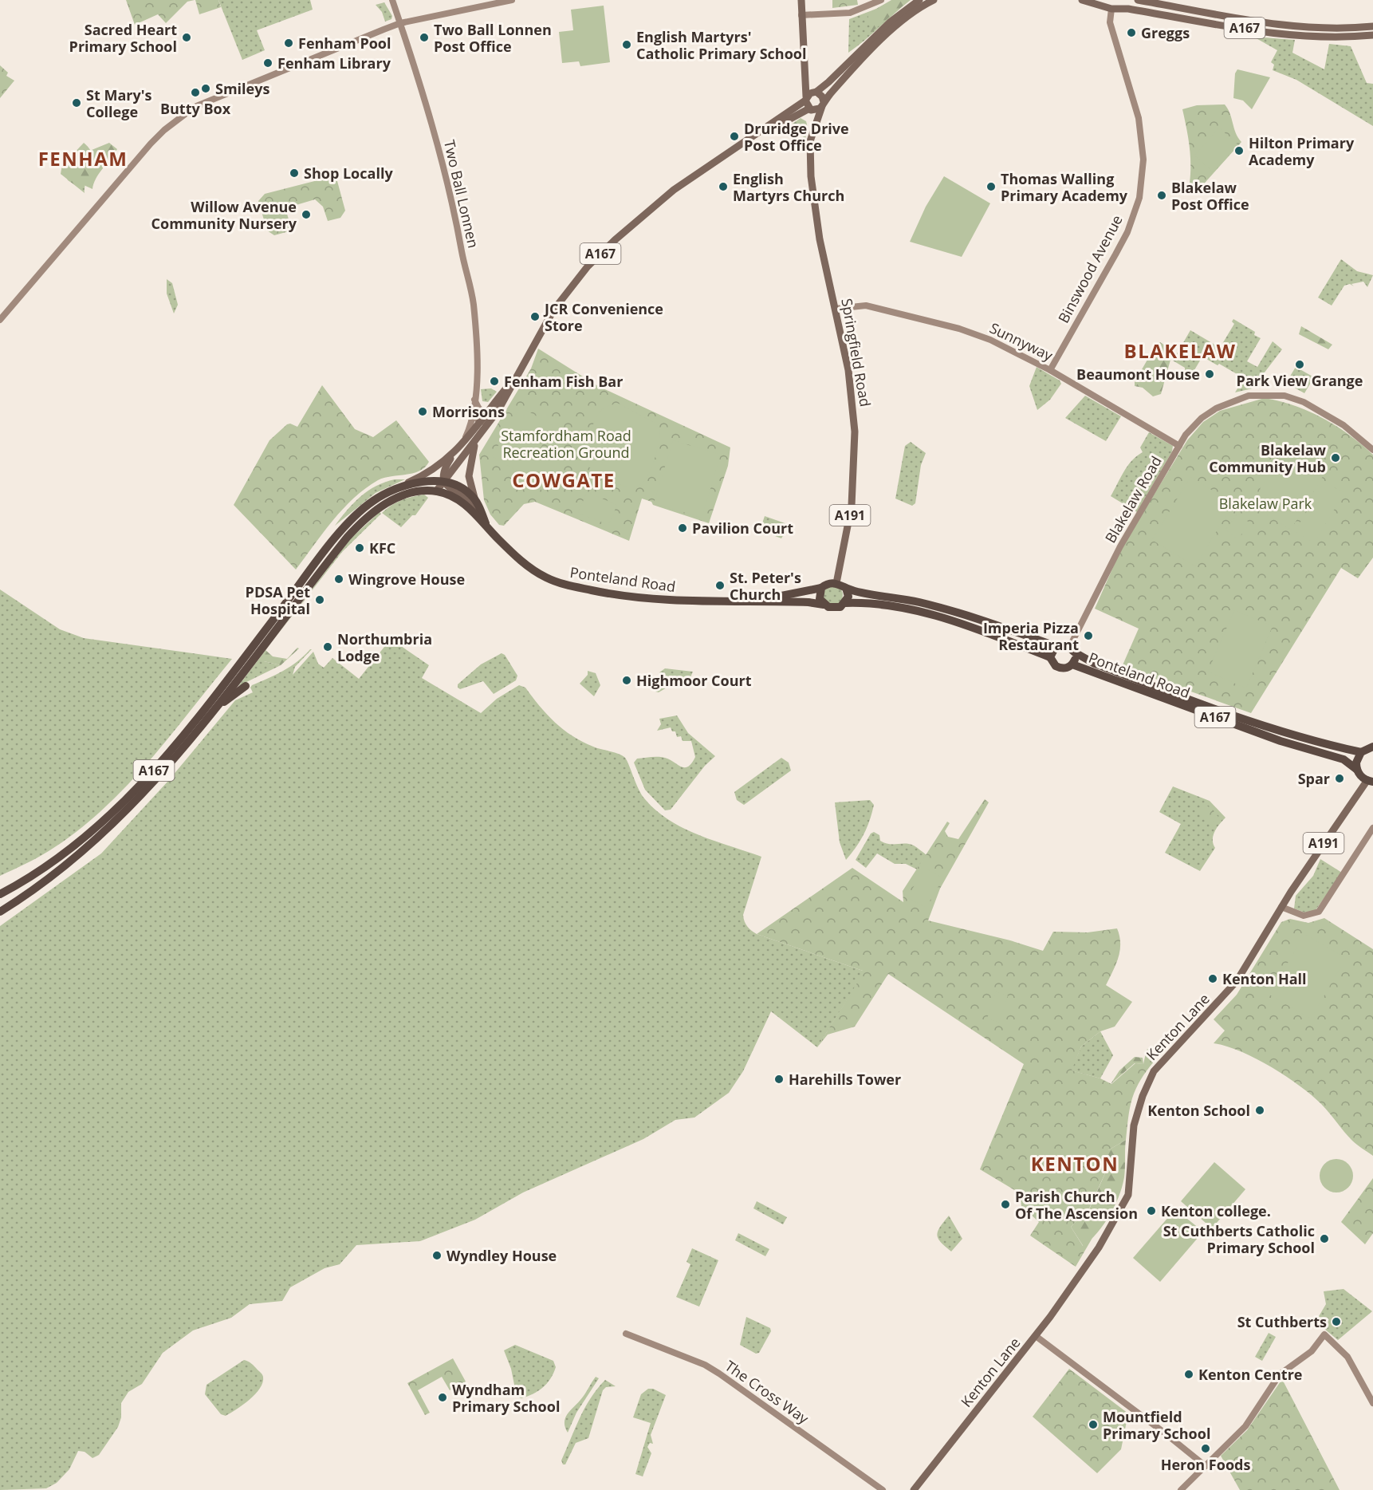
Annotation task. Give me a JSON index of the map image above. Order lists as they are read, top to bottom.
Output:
{
  "streets": {
    "highway": ["A167", "Ponteland Road"],
    "main road": ["Springfield Road", "A191", "Kenton Lane"],
    "street": [
      "Two Ball Lonnen",
      "Binswood Avenue",
      "Sunnyway",
      "Blakelaw Road",
      "The Cross Way"
    ]
  },
  "crossings": [
    ["A167", "Two Ball Lonnen"],
    ["A167", "Binswood Avenue"],
    ["A167", "Springfield Road"],
    ["A167", "Ponteland Road"],
    ["A167", "Kenton Lane"],
    ["Binswood Avenue", "Sunnyway"],
    ["Sunnyway", "Springfield Road"],
    ["Sunnyway", "Blakelaw Road"],
    ["Springfield Road", "Ponteland Road"],
    ["Blakelaw Road", "Ponteland Road"]
  ],
  "districts": [
    "FENHAM",
    "BLAKELAW",
    "COWGATE",
    "KENTON"
  ],
  "parks": ["Stamfordham Road Recreation Ground", "Blakelaw Park"],
  "places": [
    "Greggs",
    "Sacred Heart Primary School",
    "Two Ball Lonnen Post Office",
    "Fenham Pool",
    "English Martyrs' Catholic Primary School",
    "Fenham Library",
    "Smileys",
    "Butty Box",
    "St Mary's College",
    "Druridge Drive Post Office",
    "Hilton Primary Academy",
    "Shop Locally",
    "English Martyrs Church",
    "Thomas Walling Primary Academy",
    "Blakelaw Post Office",
    "Willow Avenue Community Nursery",
    "JCR Convenience Store",
    "Park View Grange",
    "Beaumont House",
    "Fenham Fish Bar",
    "Morrisons",
    "Blakelaw Community Hub",
    "Pavilion Court",
    "KFC",
    "Wingrove House",
    "St. Peter's Church",
    "PDSA Pet Hospital",
    "Imperia Pizza Restaurant",
    "Northumbria Lodge",
    "Highmoor Court",
    "Spar",
    "Kenton Hall",
    "Harehills Tower",
    "Kenton School",
    "Parish Church Of The Ascension",
    "Kenton college.",
    "St Cuthberts Catholic Primary School",
    "Wyndley House",
    "St Cuthberts",
    "Kenton Centre",
    "Wyndham Primary School",
    "Mountfield Primary School",
    "Heron Foods"
  ]
}
